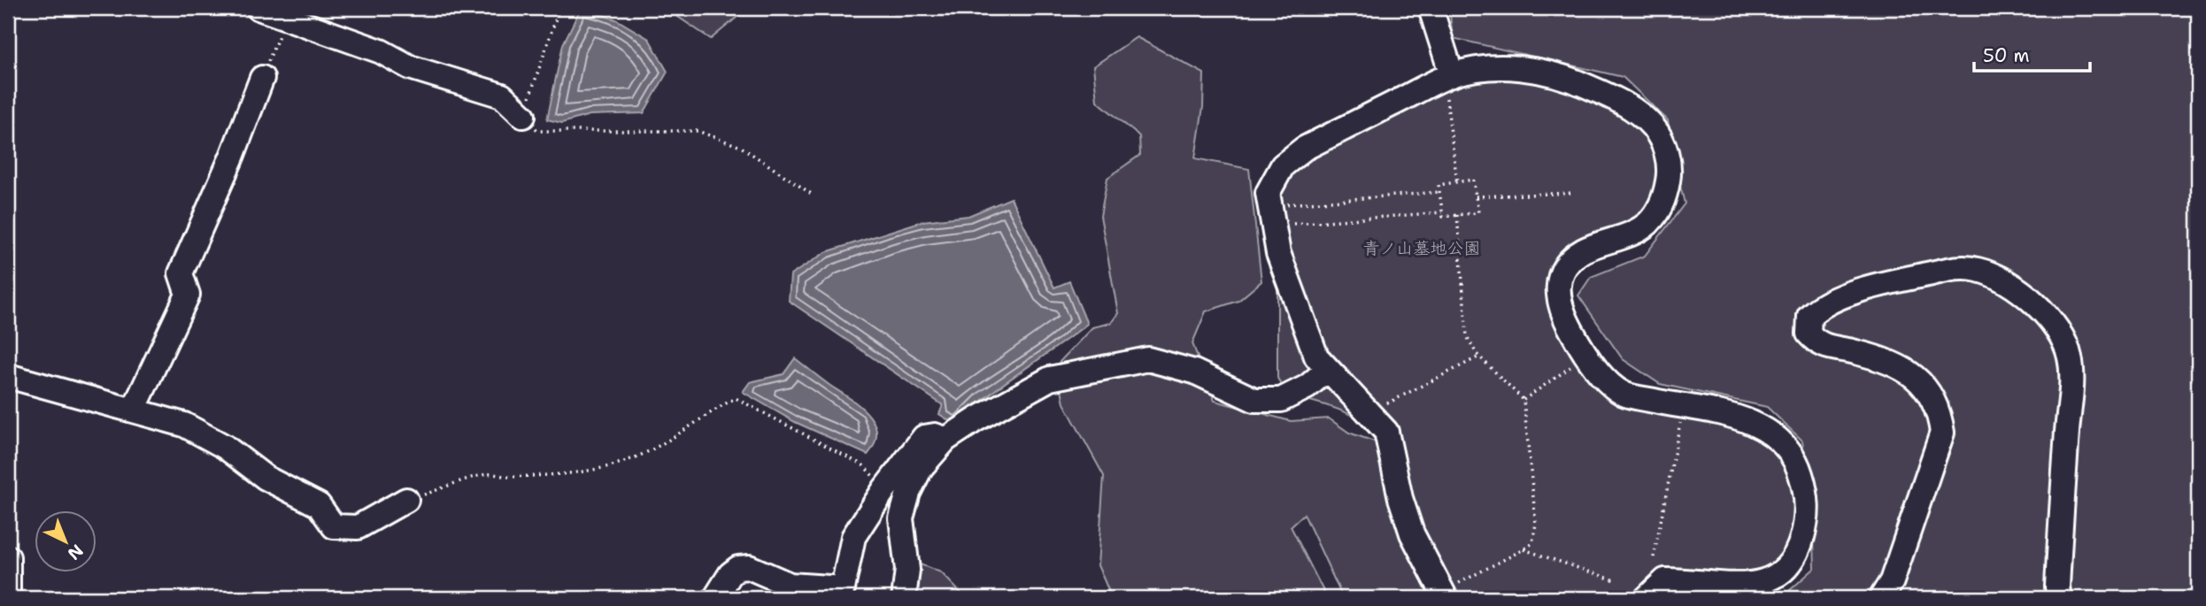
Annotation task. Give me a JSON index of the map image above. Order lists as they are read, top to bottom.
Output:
{
  "parks": ["青ノ山墓地公園"],
  "scale_bar": "50 m",
  "north": "bottom right"
}
